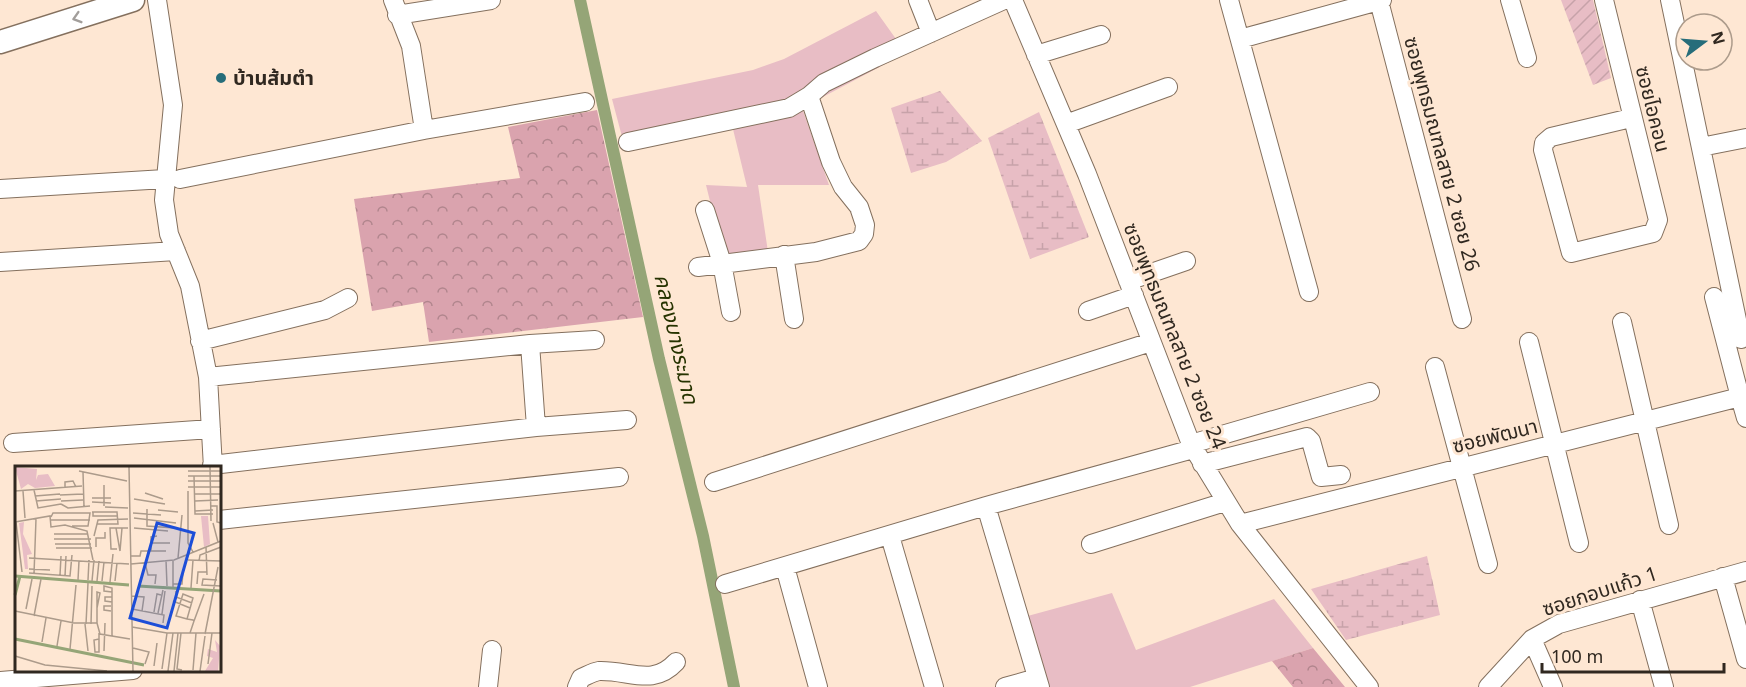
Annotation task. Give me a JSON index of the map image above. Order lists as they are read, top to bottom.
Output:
{
  "streets": {
    "street": [
      "ซอยไอคอน",
      "ซอยพุทธมณฑลสาย 2 ซอย 26",
      "ซอยพุทธมณฑลสาย 2 ซอย 24",
      "ซอยพัฒนา",
      "ซอยกอบแก้ว 1"
    ]
  },
  "crossings": [
    ["ซอยพุทธมณฑลสาย 2 ซอย 24", "ซอยพัฒนา"]
  ],
  "water": ["คลองบางระมาด"],
  "places": ["บ้านส้มตำ"],
  "scale_bar": "100 m",
  "north": "right"
}
